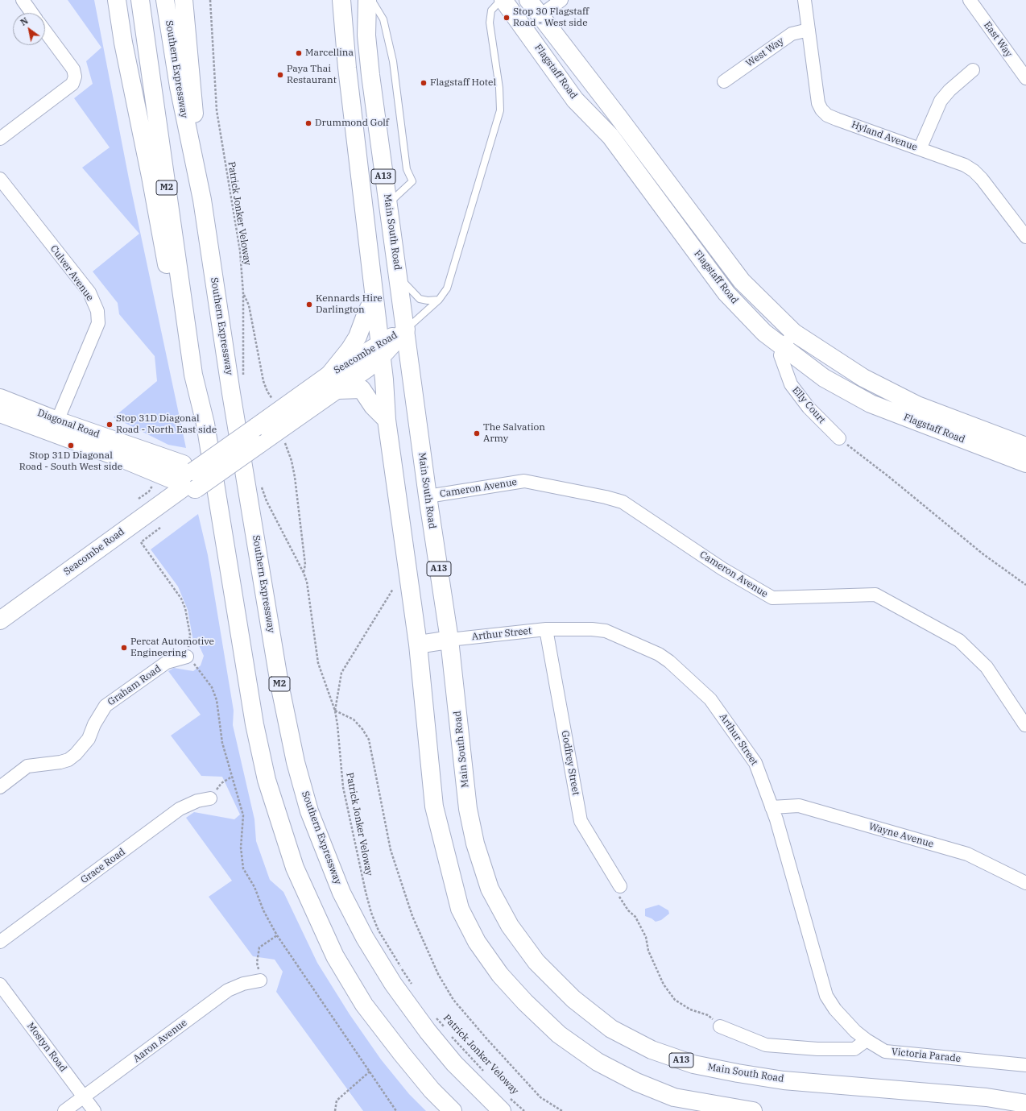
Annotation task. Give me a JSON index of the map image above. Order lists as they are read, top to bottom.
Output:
{
  "streets": {
    "main road": [
      "Southern Expressway",
      "Flagstaff Road",
      "A13",
      "M2",
      "Main South Road",
      "Seacombe Road",
      "Diagonal Road"
    ],
    "street": [
      "East Way",
      "West Way",
      "Hyland Avenue",
      "Culver Avenue",
      "Elly Court",
      "Cameron Avenue",
      "Arthur Street",
      "Graham Road",
      "Godfrey Street",
      "Wayne Avenue",
      "Grace Road",
      "Aaron Avenue",
      "Mostyn Road",
      "Victoria Parade"
    ],
    "path": ["Patrick Jonker Veloway"]
  },
  "crossings": [
    ["West Way", "Hyland Avenue"],
    ["Southern Expressway", "M2"],
    ["Southern Expressway", "Patrick Jonker Veloway"],
    ["Flagstaff Road", "Elly Court"],
    ["A13", "Seacombe Road"],
    ["Main South Road", "Seacombe Road"],
    ["Main South Road", "Cameron Avenue"],
    ["Main South Road", "Arthur Street"],
    ["Culver Avenue", "Diagonal Road"],
    ["Seacombe Road", "Diagonal Road"],
    ["Arthur Street", "Godfrey Street"],
    ["Arthur Street", "Wayne Avenue"],
    ["Arthur Street", "Victoria Parade"],
    ["Aaron Avenue", "Mostyn Road"]
  ],
  "places": [
    "Stop 30 Flagstaff Road - West side",
    "Marcellina",
    "Paya Thai Restaurant",
    "Flagstaff Hotel",
    "Drummond Golf",
    "Kennards Hire Darlington",
    "Stop 31D Diagonal Road - North East side",
    "The Salvation Army",
    "Stop 31D Diagonal Road - South West side",
    "Percat Automotive Engineering"
  ],
  "north": "top left"
}
